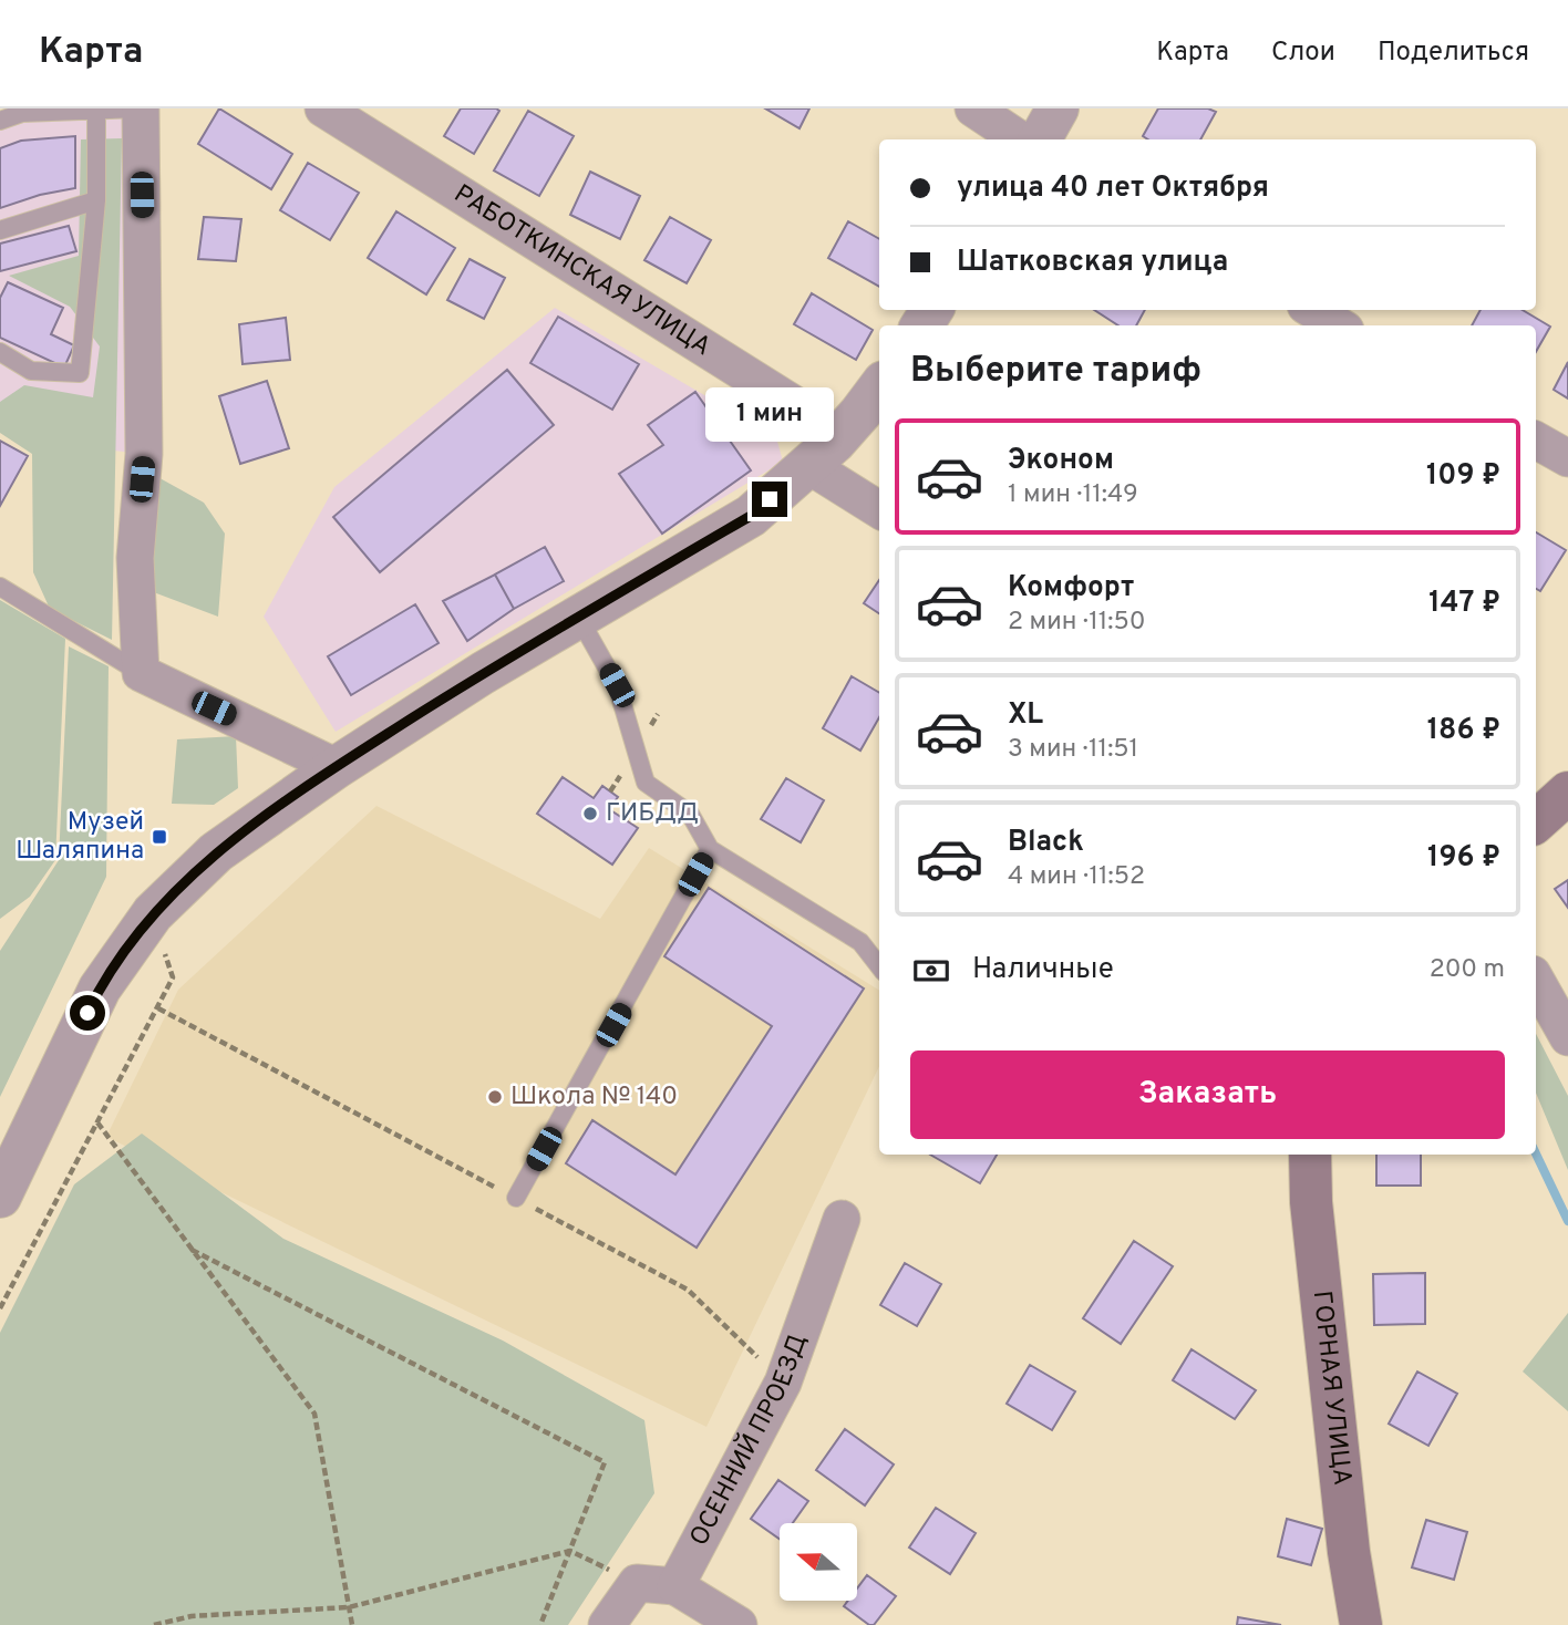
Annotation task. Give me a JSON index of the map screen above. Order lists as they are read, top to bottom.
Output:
{
  "streets": {
    "main road": ["ГОРНАЯ УЛИЦА"],
    "street": ["РАБОТКИНСКАЯ УЛИЦА", "ОСЕННИЙ ПРОЕЗД"]
  },
  "places": {
    "other": ["ГИБДД", "Школа № 140"],
    "transit": ["Музей Шаляпина"]
  },
  "north": "left",
  "page": {
    "header": "Карта",
    "nav": ["Карта", "Слои", "Поделиться"],
    "banner": ["улица 40 лет Октября", "Шатковская улица"],
    "heading": "Выберите тариф",
    "bubble": "1 мин",
    "list": [
      {
        "name": "Эконом",
        "note": "1 мин · 11:49",
        "value": "109 ₽"
      },
      {
        "name": "Комфорт",
        "note": "2 мин · 11:50",
        "value": "147 ₽"
      },
      {
        "name": "XL",
        "note": "3 мин · 11:51",
        "value": "186 ₽"
      },
      {
        "name": "Black",
        "note": "4 мин · 11:52",
        "value": "196 ₽"
      }
    ],
    "pay": ["Наличные", "200 m"],
    "buttons": "Заказать"
  }
}
